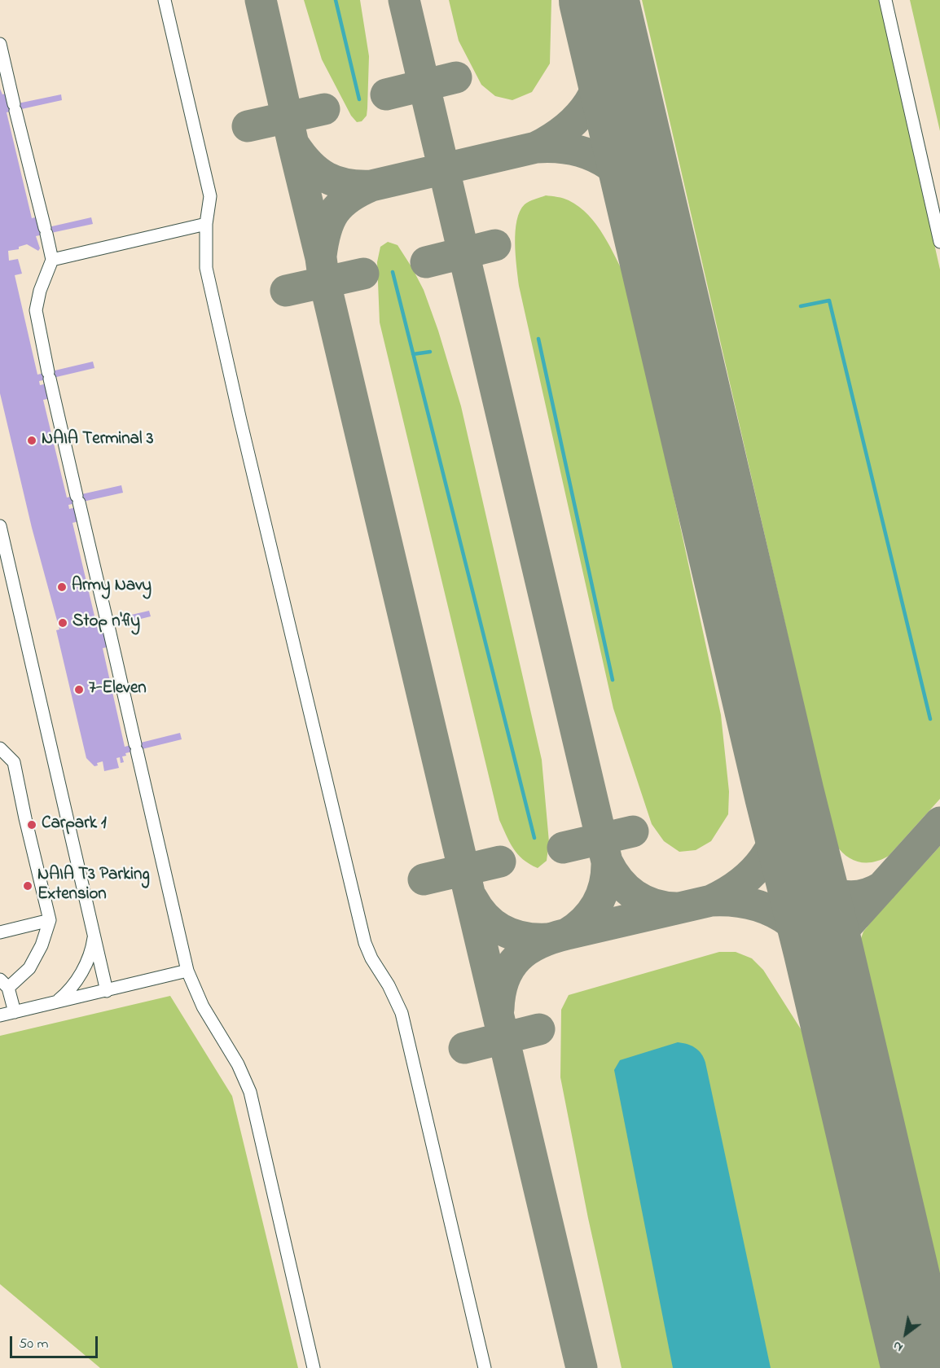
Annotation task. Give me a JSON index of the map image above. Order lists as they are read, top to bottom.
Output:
{
  "places": [
    "NAIA Terminal 3",
    "Army Navy",
    "Stop n'fly",
    "7-Eleven",
    "Carpark 1",
    "NAIA T3 Parking Extension"
  ],
  "scale_bar": "50 m",
  "north": "bottom left"
}
